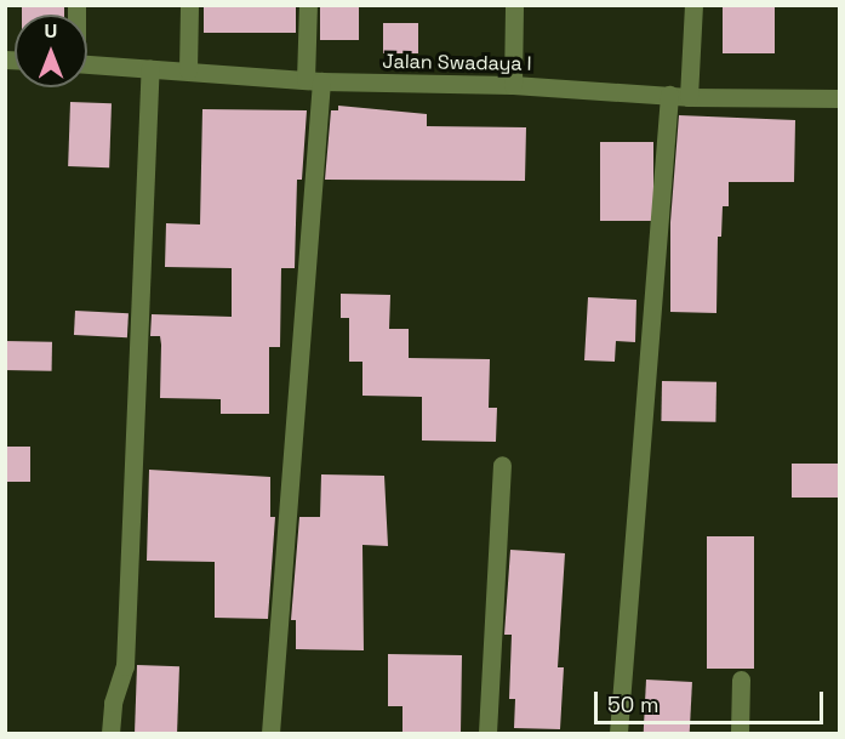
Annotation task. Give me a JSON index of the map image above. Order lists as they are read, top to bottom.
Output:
{
  "streets": {
    "street": ["Jalan Swadaya I"]
  },
  "scale_bar": "50 m",
  "north": "top"
}
